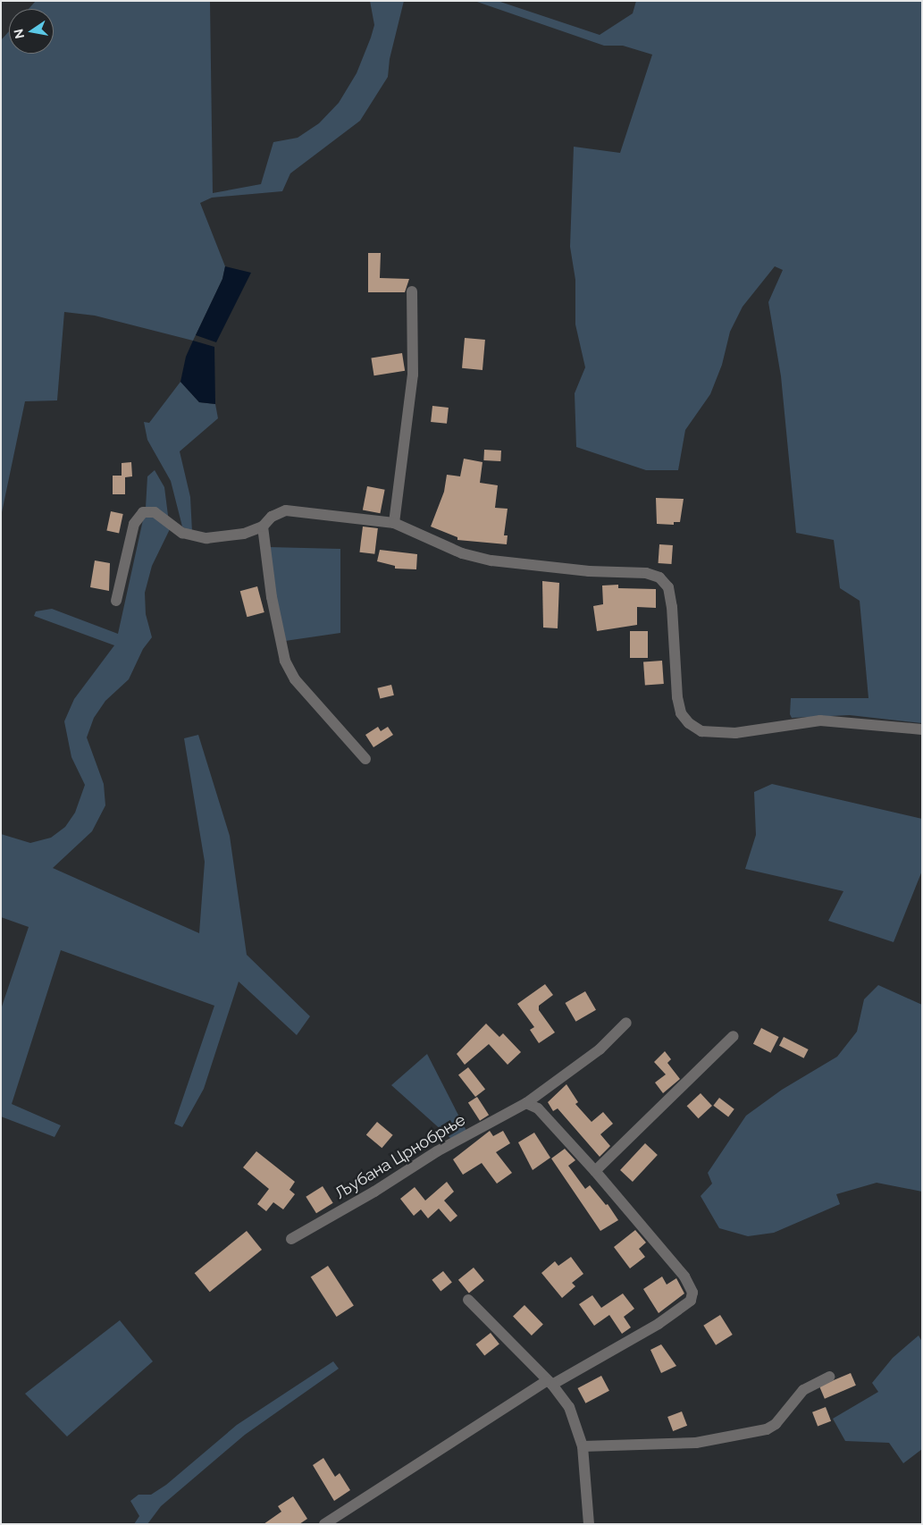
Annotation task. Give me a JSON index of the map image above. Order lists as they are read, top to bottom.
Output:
{
  "streets": {
    "street": ["Љубана Црнобрње"]
  },
  "north": "left"
}
